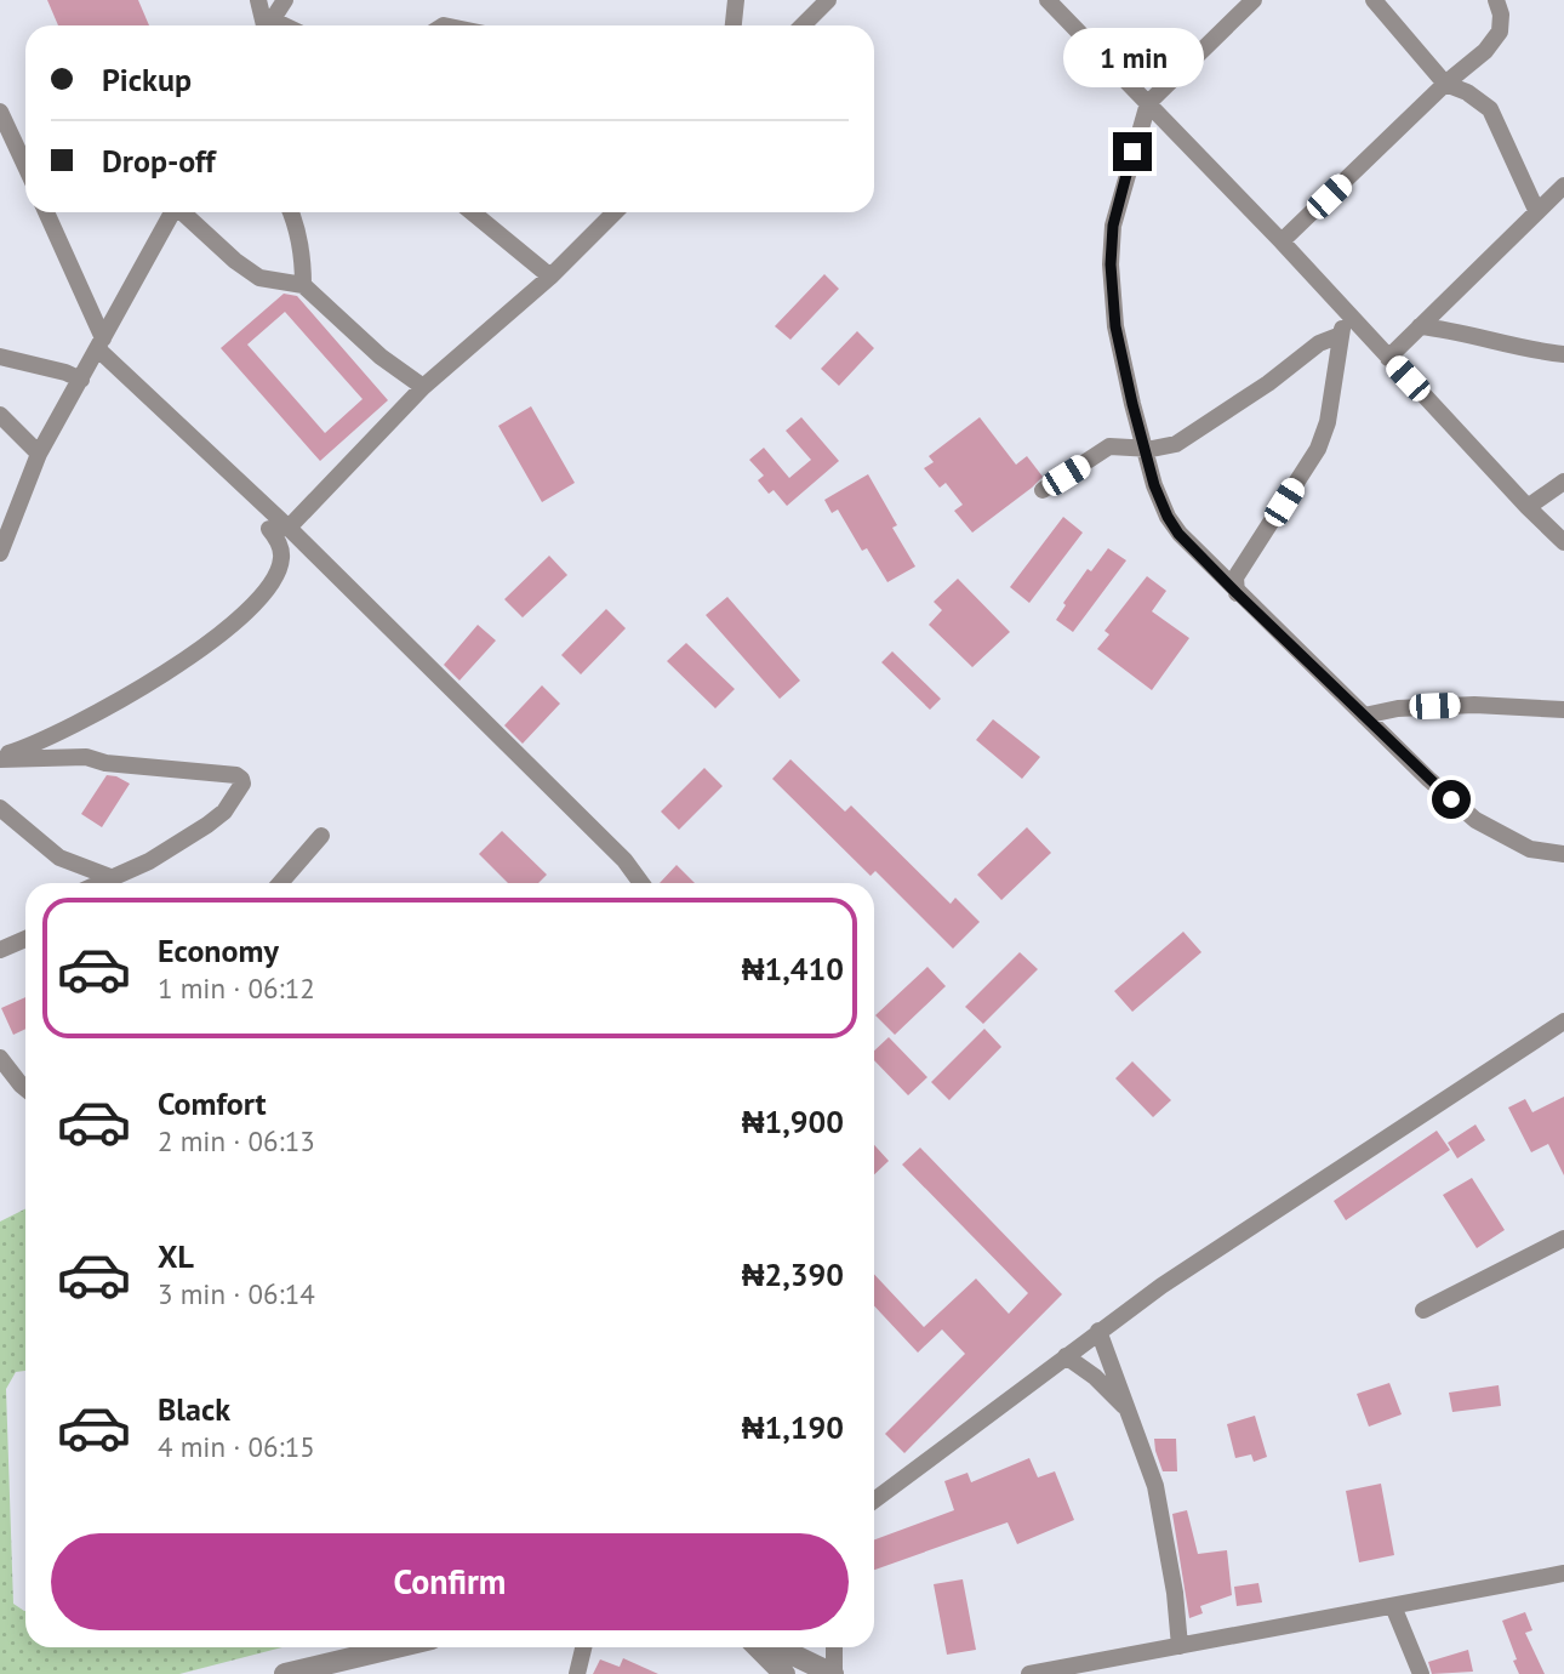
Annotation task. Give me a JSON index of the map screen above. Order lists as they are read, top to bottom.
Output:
{
  "page": {
    "banner": ["Pickup", "Drop-off"],
    "bubble": "1 min",
    "list": [
      {
        "name": "Economy",
        "note": "1 min · 06:12",
        "value": "₦1,410"
      },
      {
        "name": "Comfort",
        "note": "2 min · 06:13",
        "value": "₦1,900"
      },
      {
        "name": "XL",
        "note": "3 min · 06:14",
        "value": "₦2,390"
      },
      {
        "name": "Black",
        "note": "4 min · 06:15",
        "value": "₦1,190"
      }
    ],
    "buttons": "Confirm"
  }
}
